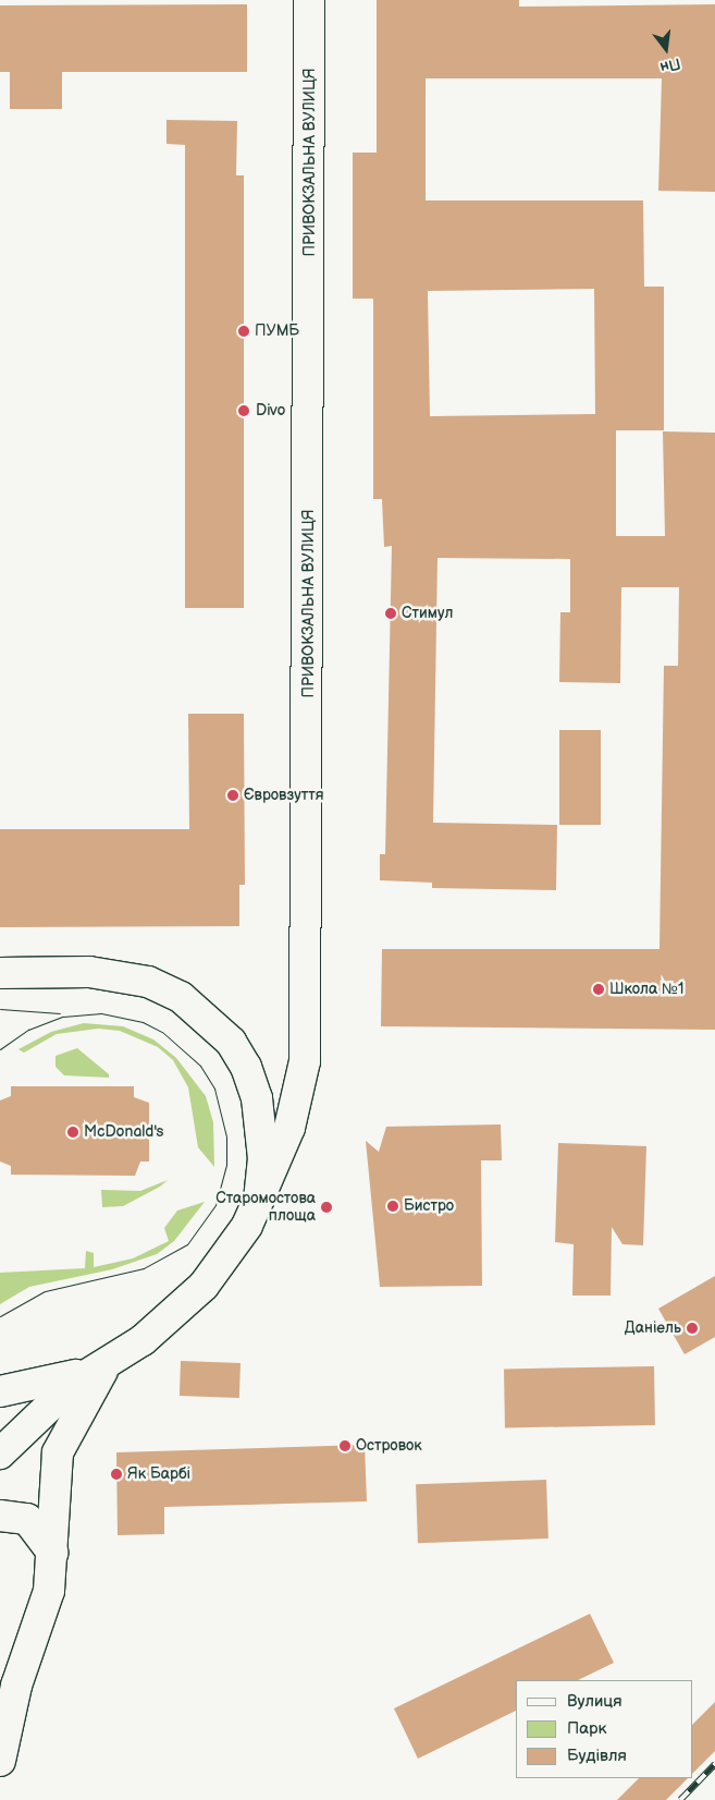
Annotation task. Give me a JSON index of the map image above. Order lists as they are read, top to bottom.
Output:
{
  "streets": {
    "main road": ["ПРИВОКЗАЛЬНА ВУЛИЦЯ"]
  },
  "places": [
    "ПУМБ",
    "Divo",
    "Стимул",
    "Євровзуття",
    "Школа №1",
    "McDonald's",
    "Бистро",
    "Старомостова площа",
    "Даніель",
    "Островок",
    "Як Барбі"
  ],
  "legend": ["Вулиця", "Парк", "Будівля"],
  "north": "bottom"
}
